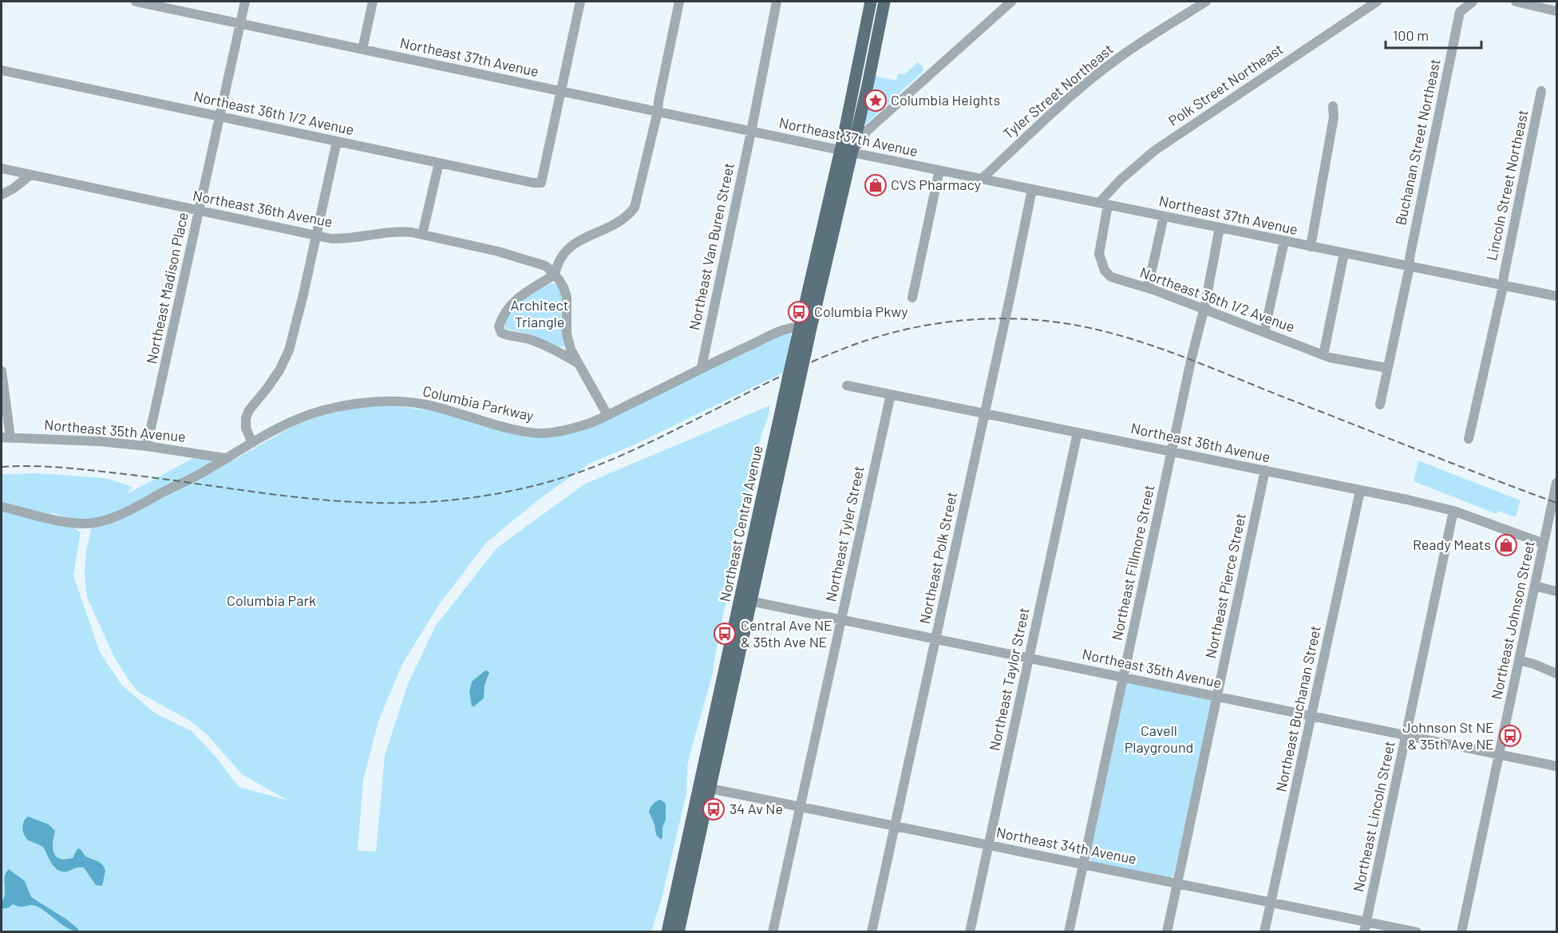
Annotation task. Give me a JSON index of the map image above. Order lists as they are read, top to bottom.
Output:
{
  "streets": {
    "main road": ["Northeast Central Avenue"],
    "street": [
      "Northeast 37th Avenue",
      "Polk Street Northeast",
      "Tyler Street Northeast",
      "Northeast 36th 1/2 Avenue",
      "Buchanan Street Northeast",
      "Lincoln Street Northeast",
      "Northeast 36th Avenue",
      "Northeast Van Buren Street",
      "Northeast Madison Place",
      "Columbia Parkway",
      "Northeast 35th Avenue",
      "Northeast Tyler Street",
      "Northeast Polk Street",
      "Northeast Fillmore Street",
      "Northeast Pierce Street",
      "Northeast Johnson Street",
      "Northeast Taylor Street",
      "Northeast Buchanan Street",
      "Northeast Lincoln Street",
      "Northeast 34th Avenue"
    ]
  },
  "crossings": [
    ["Northeast 37th Avenue", "Polk Street Northeast"],
    ["Northeast 37th Avenue", "Tyler Street Northeast"],
    ["Northeast 37th Avenue", "Northeast 36th 1/2 Avenue"],
    ["Northeast 37th Avenue", "Buchanan Street Northeast"],
    ["Northeast 37th Avenue", "Lincoln Street Northeast"],
    ["Northeast 37th Avenue", "Northeast Van Buren Street"],
    ["Northeast 37th Avenue", "Northeast Madison Place"],
    ["Northeast 37th Avenue", "Northeast Central Avenue"],
    ["Northeast 37th Avenue", "Northeast Polk Street"],
    ["Northeast 37th Avenue", "Northeast Fillmore Street"],
    ["Polk Street Northeast", "Northeast 36th 1/2 Avenue"],
    ["Northeast 36th 1/2 Avenue", "Northeast Madison Place"],
    ["Northeast 36th 1/2 Avenue", "Northeast Fillmore Street"],
    ["Northeast 36th Avenue", "Northeast Madison Place"],
    ["Northeast 36th Avenue", "Northeast Tyler Street"],
    ["Northeast 36th Avenue", "Northeast Polk Street"],
    ["Northeast 36th Avenue", "Northeast Fillmore Street"],
    ["Northeast 36th Avenue", "Northeast Pierce Street"],
    ["Northeast 36th Avenue", "Northeast Johnson Street"],
    ["Northeast 36th Avenue", "Northeast Taylor Street"],
    ["Northeast 36th Avenue", "Northeast Buchanan Street"],
    ["Northeast 36th Avenue", "Northeast Lincoln Street"],
    ["Northeast Van Buren Street", "Columbia Parkway"],
    ["Northeast Madison Place", "Northeast 35th Avenue"],
    ["Columbia Parkway", "Northeast 35th Avenue"],
    ["Columbia Parkway", "Northeast Central Avenue"],
    ["Northeast 35th Avenue", "Northeast Central Avenue"],
    ["Northeast 35th Avenue", "Northeast Tyler Street"],
    ["Northeast 35th Avenue", "Northeast Polk Street"],
    ["Northeast 35th Avenue", "Northeast Fillmore Street"],
    ["Northeast 35th Avenue", "Northeast Pierce Street"],
    ["Northeast 35th Avenue", "Northeast Johnson Street"],
    ["Northeast 35th Avenue", "Northeast Taylor Street"],
    ["Northeast 35th Avenue", "Northeast Buchanan Street"],
    ["Northeast 35th Avenue", "Northeast Lincoln Street"],
    ["Northeast Central Avenue", "Northeast 34th Avenue"],
    ["Northeast Tyler Street", "Northeast 34th Avenue"],
    ["Northeast Polk Street", "Northeast 34th Avenue"],
    ["Northeast Fillmore Street", "Northeast 34th Avenue"],
    ["Northeast Pierce Street", "Northeast 34th Avenue"],
    ["Northeast Taylor Street", "Northeast 34th Avenue"],
    ["Northeast Buchanan Street", "Northeast 34th Avenue"],
    ["Northeast Lincoln Street", "Northeast 34th Avenue"]
  ],
  "parks": ["Architect Triangle", "Columbia Park", "Cavell Playground"],
  "places": {
    "place": ["Columbia Heights"],
    "shop": ["CVS Pharmacy", "Ready Meats"],
    "bus stop": [
      "Columbia Pkwy",
      "Central Ave NE & 35th Ave NE",
      "Johnson St NE & 35th Ave NE",
      "34 Av Ne"
    ]
  },
  "scale_bar": "100 m"
}
